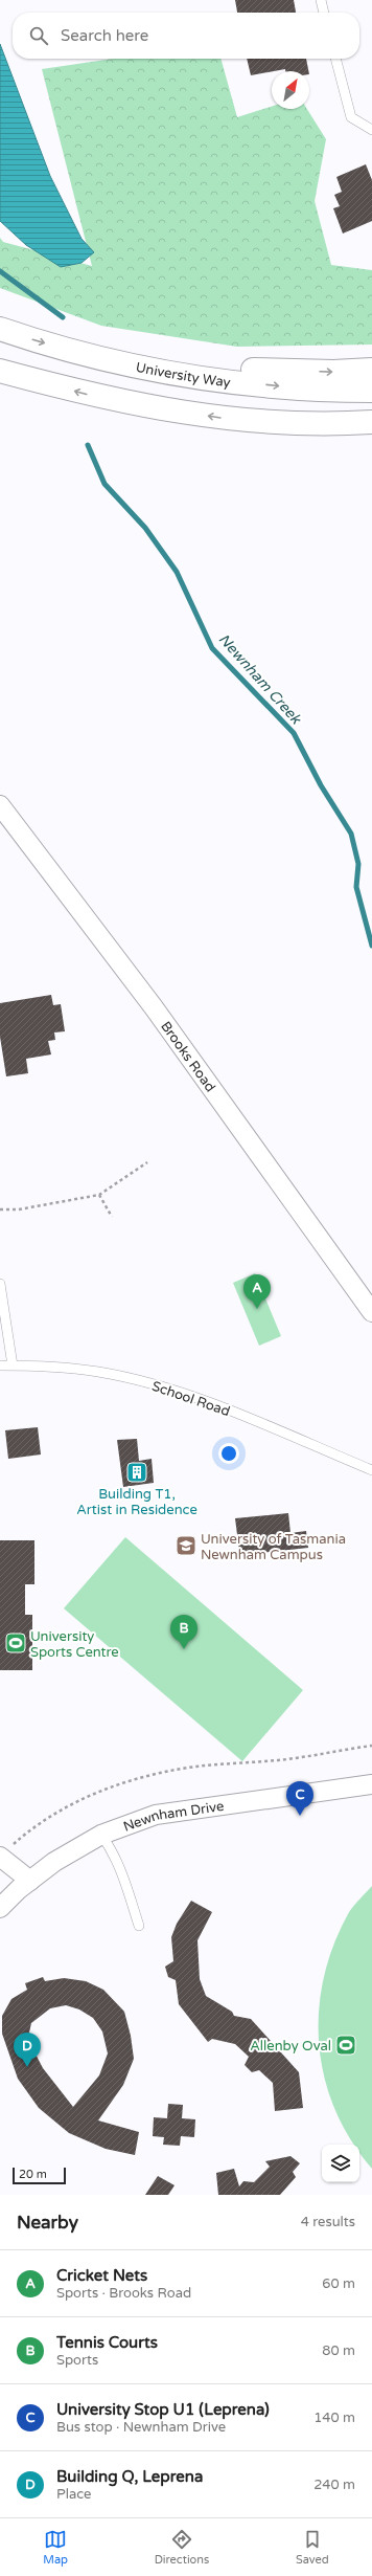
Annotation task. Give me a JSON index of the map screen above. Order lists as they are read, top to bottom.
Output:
{
  "streets": {
    "main road": ["University Way"],
    "street": ["Brooks Road", "Newnham Drive"],
    "lane": ["School Road"]
  },
  "water": ["Newnham Creek"],
  "places": {
    "building": ["Building T1, Artist in Residence"],
    "school or university": ["University of Tasmania Newnham Campus"],
    "sports": ["University Sports Centre", "Allenby Oval"]
  },
  "scale_bar": "20 m",
  "north": "top right",
  "page": {
    "search": "Search here",
    "pins": [
      "A",
      "B",
      "C",
      "D"
    ],
    "scale": "20 m",
    "heading": ["Nearby", "4 results"],
    "list": [
      {
        "mark": "A",
        "name": "Cricket Nets",
        "note": "Sports · Brooks Road",
        "value": "60 m"
      },
      {
        "mark": "B",
        "name": "Tennis Courts",
        "note": "Sports",
        "value": "80 m"
      },
      {
        "mark": "C",
        "name": "University Stop U1 (Leprena)",
        "note": "Bus stop · Newnham Drive",
        "value": "140 m"
      },
      {
        "mark": "D",
        "name": "Building Q, Leprena",
        "note": "Place",
        "value": "240 m"
      }
    ],
    "nav": ["Map", "Directions", "Saved"]
  }
}
